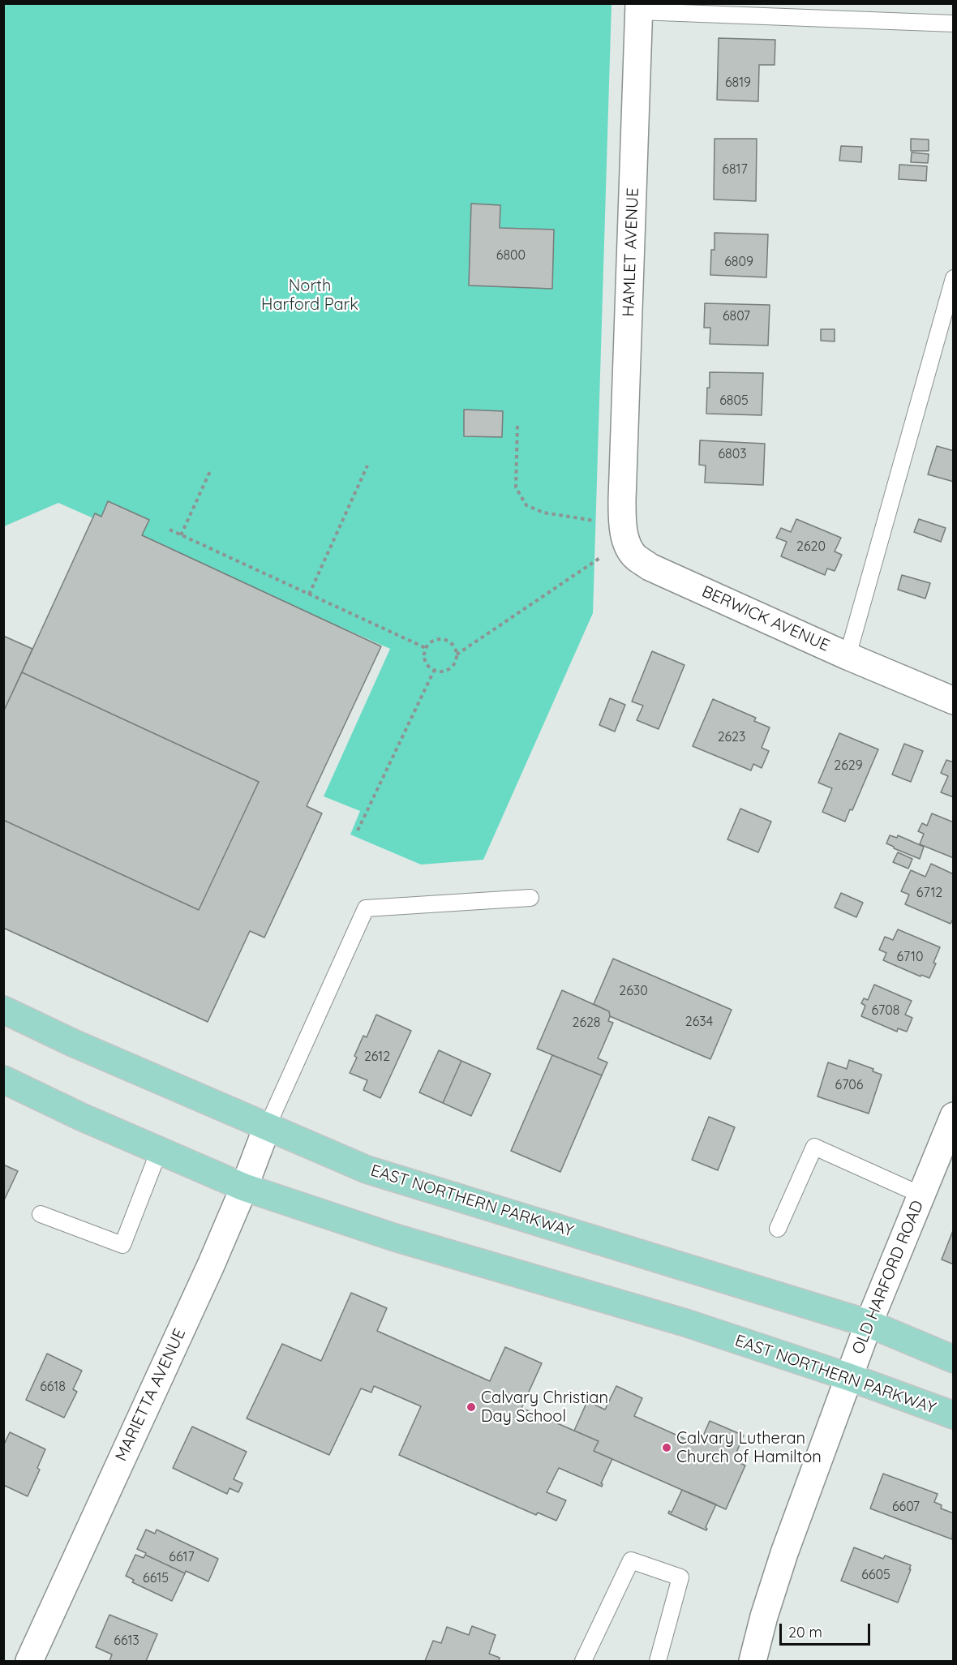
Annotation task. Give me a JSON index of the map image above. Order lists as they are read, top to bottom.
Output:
{
  "streets": {
    "main road": ["EAST NORTHERN PARKWAY"],
    "street": [
      "HAMLET AVENUE",
      "BERWICK AVENUE",
      "OLD HARFORD ROAD",
      "MARIETTA AVENUE"
    ]
  },
  "crossings": [
    ["HAMLET AVENUE", "BERWICK AVENUE"],
    ["EAST NORTHERN PARKWAY", "OLD HARFORD ROAD"],
    ["EAST NORTHERN PARKWAY", "MARIETTA AVENUE"]
  ],
  "parks": ["North Harford Park"],
  "places": ["Calvary Christian Day School", "Calvary Lutheran Church of Hamilton"],
  "house_numbers": [
    "6819",
    "6817",
    "6800",
    "6809",
    "6807",
    "6805",
    "6803",
    "2620",
    "2623",
    "2629",
    "6712",
    "6710",
    "2630",
    "6708",
    "2634",
    "2628",
    "2612",
    "6706",
    "6618",
    "6607",
    "6617",
    "6605",
    "6615",
    "6613"
  ],
  "scale_bar": "20 m"
}
